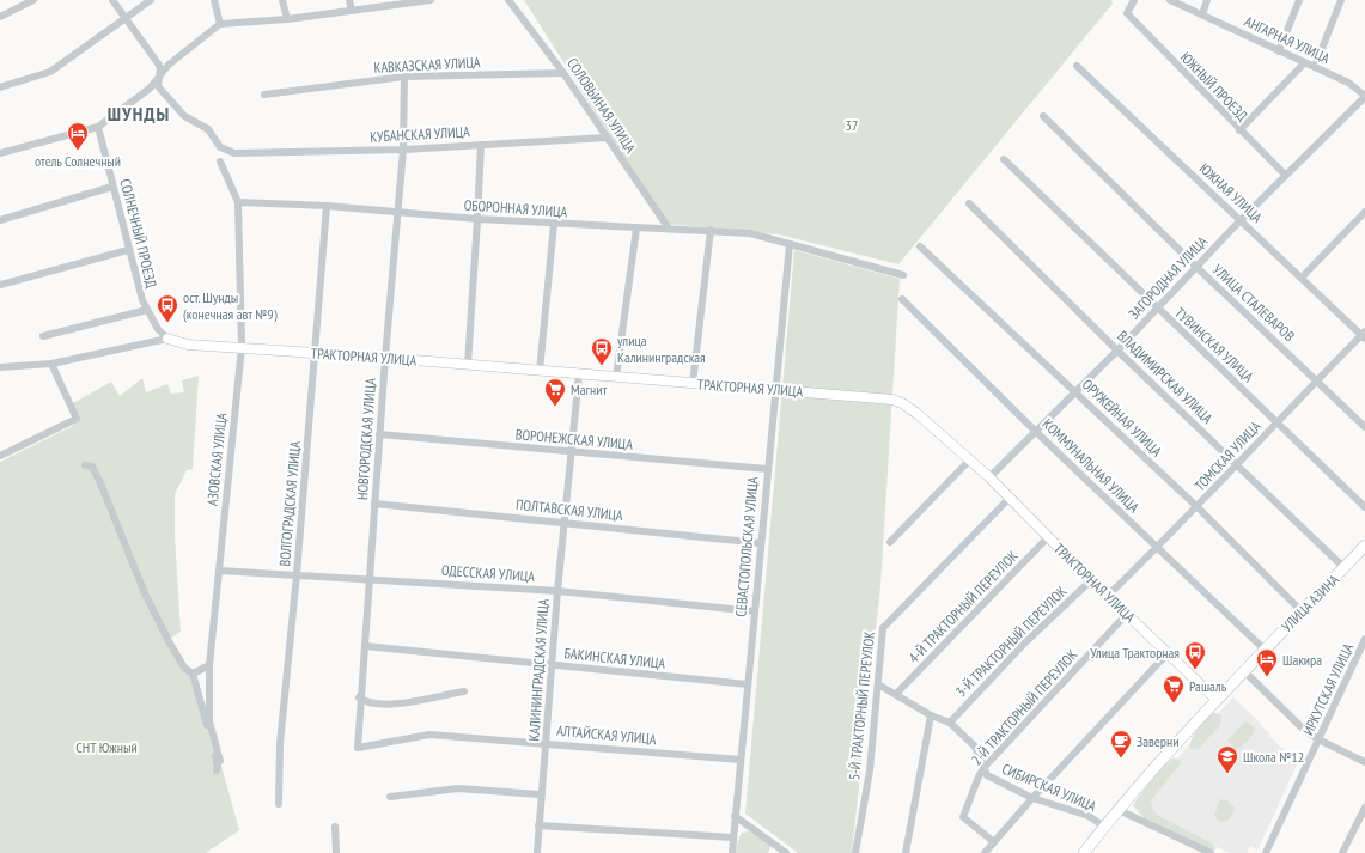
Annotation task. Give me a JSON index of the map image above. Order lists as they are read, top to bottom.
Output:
{
  "streets": {
    "main road": ["УЛИЦА АЗИНА"],
    "street": [
      "АНГАРНАЯ УЛИЦА",
      "КАВКАЗСКАЯ УЛИЦА",
      "ЮЖНЫЙ ПРОЕЗД",
      "СОЛОВЬИНАЯ УЛИЦА",
      "КУБАНСКАЯ УЛИЦА",
      "ЮЖНАЯ УЛИЦА",
      "ОБОРОННАЯ УЛИЦА",
      "СОЛНЕЧНЫЙ ПРОЕЗД",
      "ЗАГОРОДНАЯ УЛИЦА",
      "УЛИЦА СТАЛЕВАРОВ",
      "ТУВИНСКАЯ УЛИЦА",
      "ТРАКТОРНАЯ УЛИЦА",
      "ВЛАДИМИРСКАЯ УЛИЦА",
      "ОРУЖЕЙНАЯ УЛИЦА",
      "НОВГОРОДСКАЯ УЛИЦА",
      "ВОРОНЕЖСКАЯ УЛИЦА",
      "ТОМСКАЯ УЛИЦА",
      "АЗОВСКАЯ УЛИЦА",
      "КОММУНАЛЬНАЯ УЛИЦА",
      "ВОЛГОГРАДСКАЯ УЛИЦА",
      "ПОЛТАВСКАЯ УЛИЦА",
      "СЕВАСТОПОЛЬСКАЯ УЛИЦА",
      "ОДЕССКАЯ УЛИЦА",
      "4-Й ТРАКТОРНЫЙ ПЕРЕУЛОК",
      "3-Й ТРАКТОРНЫЙ ПЕРЕУЛОК",
      "БАКИНСКАЯ УЛИЦА",
      "КАЛИНИНГРАДСКАЯ УЛИЦА",
      "ИРКУТСКАЯ УЛИЦА",
      "5-Й ТРАКТОРНЫЙ ПЕРЕУЛОК",
      "2-Й ТРАКТОРНЫЙ ПЕРЕУЛОК",
      "АЛТАЙСКАЯ УЛИЦА",
      "СИБИРСКАЯ УЛИЦА"
    ]
  },
  "crossings": [
    ["АНГАРНАЯ УЛИЦА", "ЗАГОРОДНАЯ УЛИЦА"],
    ["КАВКАЗСКАЯ УЛИЦА", "СОЛОВЬИНАЯ УЛИЦА"],
    ["КАВКАЗСКАЯ УЛИЦА", "НОВГОРОДСКАЯ УЛИЦА"],
    ["ЮЖНЫЙ ПРОЕЗД", "ЗАГОРОДНАЯ УЛИЦА"],
    ["СОЛОВЬИНАЯ УЛИЦА", "КУБАНСКАЯ УЛИЦА"],
    ["СОЛОВЬИНАЯ УЛИЦА", "ОБОРОННАЯ УЛИЦА"],
    ["КУБАНСКАЯ УЛИЦА", "НОВГОРОДСКАЯ УЛИЦА"],
    ["ЮЖНАЯ УЛИЦА", "ЗАГОРОДНАЯ УЛИЦА"],
    ["ЮЖНАЯ УЛИЦА", "ТОМСКАЯ УЛИЦА"],
    ["ОБОРОННАЯ УЛИЦА", "НОВГОРОДСКАЯ УЛИЦА"],
    ["ОБОРОННАЯ УЛИЦА", "АЗОВСКАЯ УЛИЦА"],
    ["ОБОРОННАЯ УЛИЦА", "ВОЛГОГРАДСКАЯ УЛИЦА"],
    ["ОБОРОННАЯ УЛИЦА", "СЕВАСТОПОЛЬСКАЯ УЛИЦА"],
    ["СОЛНЕЧНЫЙ ПРОЕЗД", "ТРАКТОРНАЯ УЛИЦА"],
    ["ЗАГОРОДНАЯ УЛИЦА", "УЛИЦА СТАЛЕВАРОВ"],
    ["ЗАГОРОДНАЯ УЛИЦА", "ТУВИНСКАЯ УЛИЦА"],
    ["ЗАГОРОДНАЯ УЛИЦА", "ТРАКТОРНАЯ УЛИЦА"],
    ["ЗАГОРОДНАЯ УЛИЦА", "ВЛАДИМИРСКАЯ УЛИЦА"],
    ["ЗАГОРОДНАЯ УЛИЦА", "ОРУЖЕЙНАЯ УЛИЦА"],
    ["ЗАГОРОДНАЯ УЛИЦА", "КОММУНАЛЬНАЯ УЛИЦА"],
    ["УЛИЦА СТАЛЕВАРОВ", "ТОМСКАЯ УЛИЦА"],
    ["ТУВИНСКАЯ УЛИЦА", "ТОМСКАЯ УЛИЦА"],
    ["ТРАКТОРНАЯ УЛИЦА", "НОВГОРОДСКАЯ УЛИЦА"],
    ["ТРАКТОРНАЯ УЛИЦА", "ТОМСКАЯ УЛИЦА"],
    ["ТРАКТОРНАЯ УЛИЦА", "АЗОВСКАЯ УЛИЦА"],
    ["ТРАКТОРНАЯ УЛИЦА", "ВОЛГОГРАДСКАЯ УЛИЦА"],
    ["ТРАКТОРНАЯ УЛИЦА", "СЕВАСТОПОЛЬСКАЯ УЛИЦА"],
    ["ТРАКТОРНАЯ УЛИЦА", "УЛИЦА АЗИНА"],
    ["ТРАКТОРНАЯ УЛИЦА", "4-Й ТРАКТОРНЫЙ ПЕРЕУЛОК"],
    ["ТРАКТОРНАЯ УЛИЦА", "3-Й ТРАКТОРНЫЙ ПЕРЕУЛОК"],
    ["ТРАКТОРНАЯ УЛИЦА", "КАЛИНИНГРАДСКАЯ УЛИЦА"],
    ["ТРАКТОРНАЯ УЛИЦА", "5-Й ТРАКТОРНЫЙ ПЕРЕУЛОК"],
    ["ТРАКТОРНАЯ УЛИЦА", "2-Й ТРАКТОРНЫЙ ПЕРЕУЛОК"],
    ["ВЛАДИМИРСКАЯ УЛИЦА", "ТОМСКАЯ УЛИЦА"],
    ["ВЛАДИМИРСКАЯ УЛИЦА", "УЛИЦА АЗИНА"],
    ["ОРУЖЕЙНАЯ УЛИЦА", "ТОМСКАЯ УЛИЦА"],
    ["ОРУЖЕЙНАЯ УЛИЦА", "УЛИЦА АЗИНА"],
    ["НОВГОРОДСКАЯ УЛИЦА", "ВОРОНЕЖСКАЯ УЛИЦА"],
    ["НОВГОРОДСКАЯ УЛИЦА", "ПОЛТАВСКАЯ УЛИЦА"],
    ["НОВГОРОДСКАЯ УЛИЦА", "ОДЕССКАЯ УЛИЦА"],
    ["НОВГОРОДСКАЯ УЛИЦА", "БАКИНСКАЯ УЛИЦА"],
    ["НОВГОРОДСКАЯ УЛИЦА", "АЛТАЙСКАЯ УЛИЦА"],
    ["ВОРОНЕЖСКАЯ УЛИЦА", "СЕВАСТОПОЛЬСКАЯ УЛИЦА"],
    ["ВОРОНЕЖСКАЯ УЛИЦА", "КАЛИНИНГРАДСКАЯ УЛИЦА"],
    ["ТОМСКАЯ УЛИЦА", "КОММУНАЛЬНАЯ УЛИЦА"],
    ["АЗОВСКАЯ УЛИЦА", "ОДЕССКАЯ УЛИЦА"],
    ["КОММУНАЛЬНАЯ УЛИЦА", "УЛИЦА АЗИНА"],
    ["ВОЛГОГРАДСКАЯ УЛИЦА", "ОДЕССКАЯ УЛИЦА"],
    ["ПОЛТАВСКАЯ УЛИЦА", "СЕВАСТОПОЛЬСКАЯ УЛИЦА"],
    ["ПОЛТАВСКАЯ УЛИЦА", "КАЛИНИНГРАДСКАЯ УЛИЦА"],
    ["СЕВАСТОПОЛЬСКАЯ УЛИЦА", "ОДЕССКАЯ УЛИЦА"],
    ["СЕВАСТОПОЛЬСКАЯ УЛИЦА", "БАКИНСКАЯ УЛИЦА"],
    ["СЕВАСТОПОЛЬСКАЯ УЛИЦА", "АЛТАЙСКАЯ УЛИЦА"],
    ["ОДЕССКАЯ УЛИЦА", "КАЛИНИНГРАДСКАЯ УЛИЦА"],
    ["УЛИЦА АЗИНА", "СИБИРСКАЯ УЛИЦА"],
    ["4-Й ТРАКТОРНЫЙ ПЕРЕУЛОК", "СИБИРСКАЯ УЛИЦА"],
    ["3-Й ТРАКТОРНЫЙ ПЕРЕУЛОК", "СИБИРСКАЯ УЛИЦА"],
    ["БАКИНСКАЯ УЛИЦА", "КАЛИНИНГРАДСКАЯ УЛИЦА"],
    ["КАЛИНИНГРАДСКАЯ УЛИЦА", "АЛТАЙСКАЯ УЛИЦА"],
    ["5-Й ТРАКТОРНЫЙ ПЕРЕУЛОК", "СИБИРСКАЯ УЛИЦА"],
    ["2-Й ТРАКТОРНЫЙ ПЕРЕУЛОК", "СИБИРСКАЯ УЛИЦА"]
  ],
  "districts": ["ШУНДЫ"],
  "parks": ["37", "СНТ Южный"],
  "places": {
    "hotel": ["отель Солнечный", "Шакира"],
    "bus stop": ["ост. Шунды (конечная авт №9)", "улица Калининградская", "Улица Тракторная"],
    "supermarket": ["Магнит", "Рашаль"],
    "cafe": ["Заверни"],
    "school or university": ["Школа №12"]
  }
}
